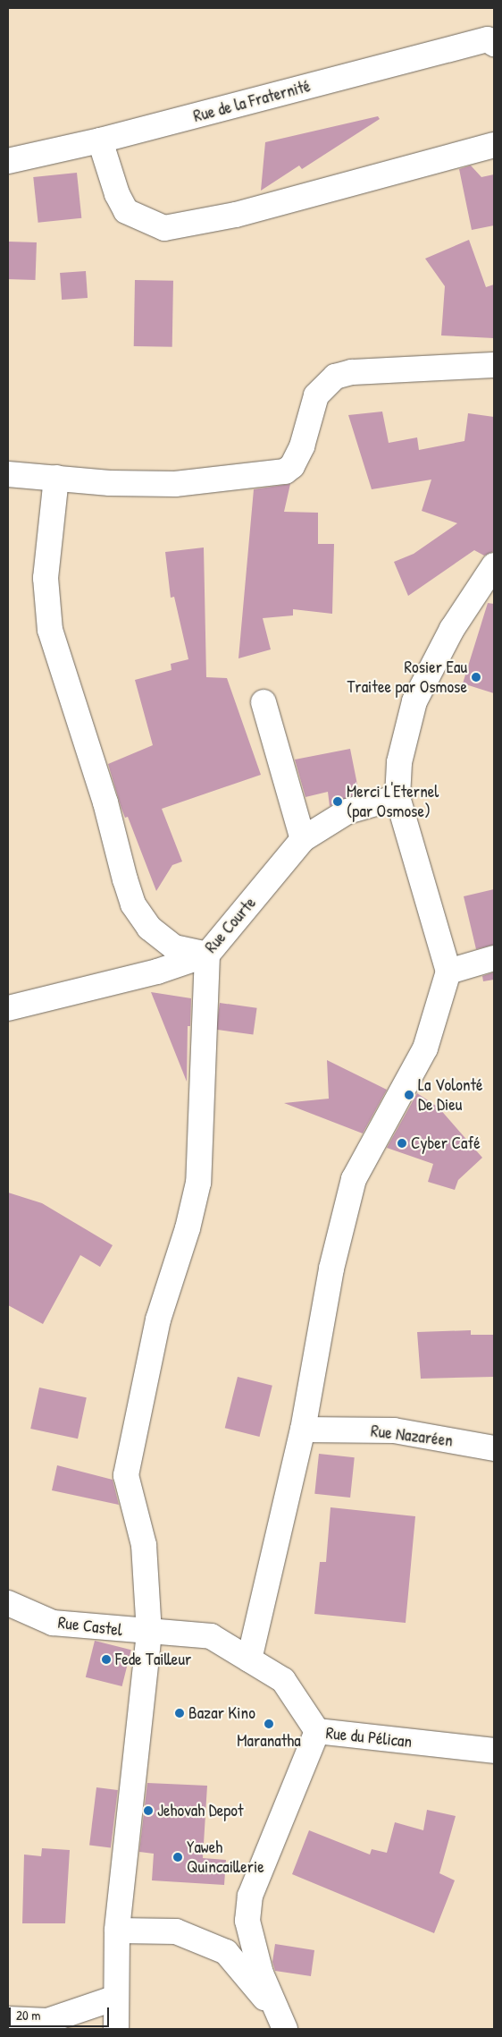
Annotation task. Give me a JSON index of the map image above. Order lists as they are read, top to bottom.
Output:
{
  "streets": {
    "street": [
      "Rue de la Fraternité",
      "Rue Courte",
      "Rue Nazaréen",
      "Rue Castel",
      "Rue du Pélican"
    ]
  },
  "crossings": [
    ["Rue Castel", "Rue du Pélican"]
  ],
  "places": [
    "Rosier Eau Traitee par Osmose",
    "Merci L'Eternel (par Osmose)",
    "La Volonté De Dieu",
    "Cyber Café",
    "Fede Tailleur",
    "Bazar Kino",
    "Maranatha",
    "Jehovah Depot",
    "Yaweh Quincaillerie"
  ],
  "scale_bar": "20 m"
}
